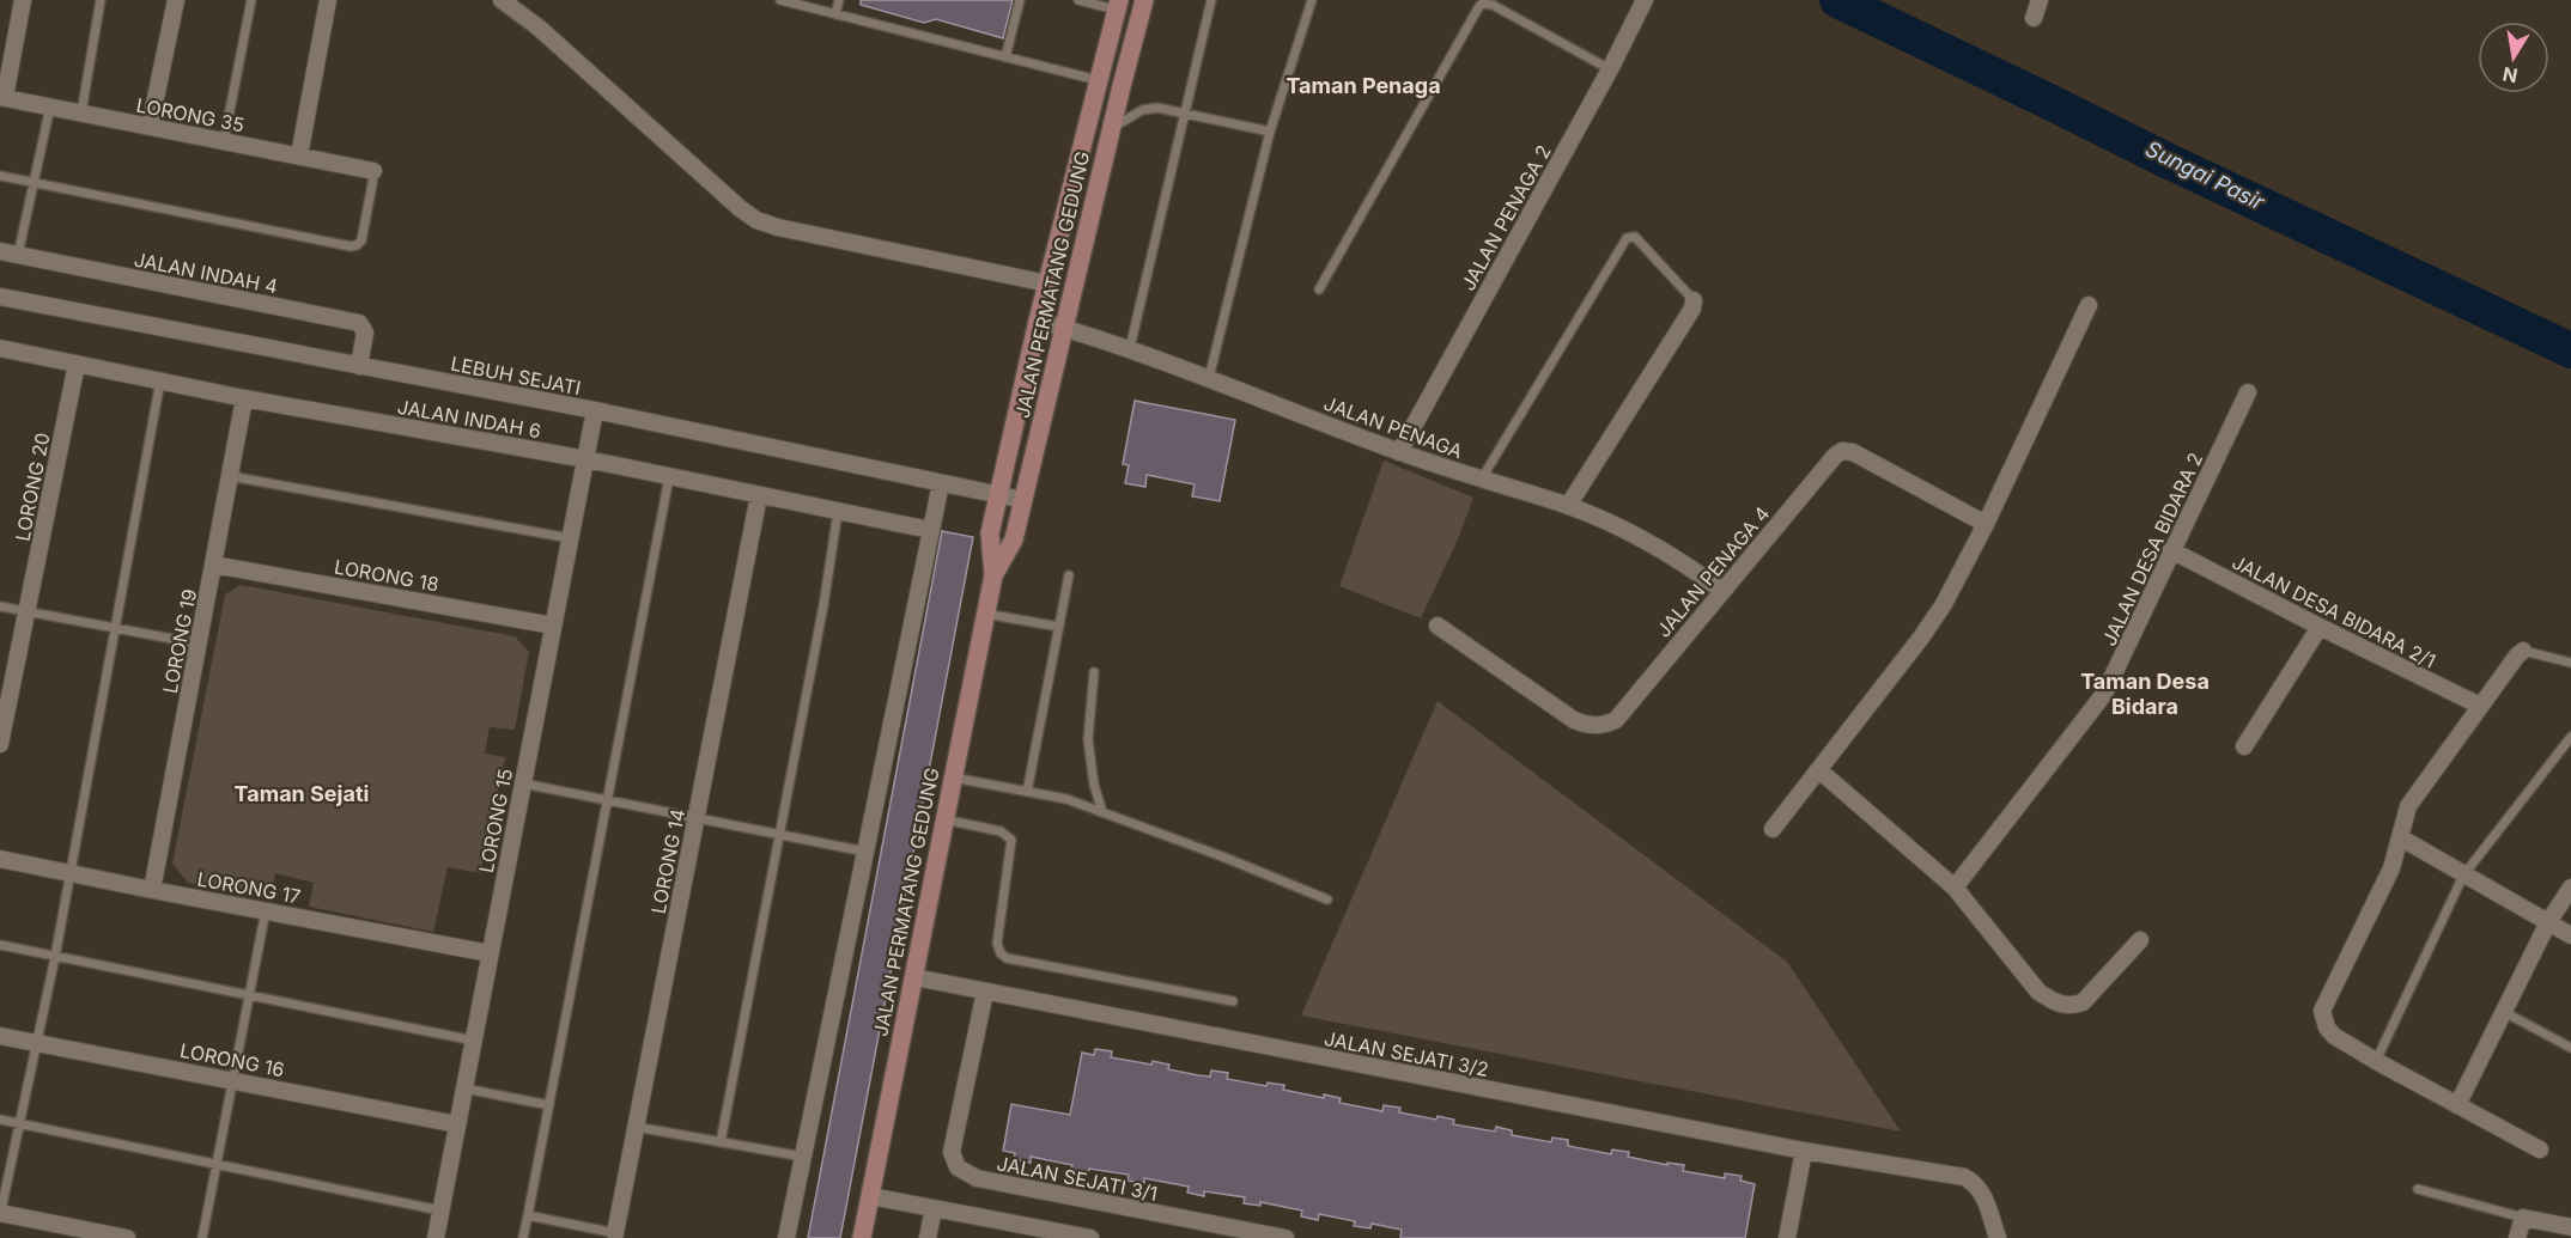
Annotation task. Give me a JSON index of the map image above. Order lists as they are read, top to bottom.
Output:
{
  "streets": {
    "main road": ["JALAN PERMATANG GEDUNG"],
    "street": [
      "LORONG 35",
      "JALAN PENAGA 2",
      "JALAN INDAH 4",
      "LEBUH SEJATI",
      "JALAN INDAH 6",
      "JALAN PENAGA",
      "LORONG 20",
      "JALAN DESA BIDARA 2",
      "JALAN PENAGA 4",
      "LORONG 18",
      "JALAN DESA BIDARA 2/1",
      "LORONG 19",
      "LORONG 15",
      "LORONG 14",
      "LORONG 17",
      "JALAN SEJATI 3/2",
      "LORONG 16",
      "JALAN SEJATI 3/1"
    ]
  },
  "crossings": [
    ["JALAN PENAGA 2", "JALAN PENAGA"],
    ["JALAN INDAH 4", "LEBUH SEJATI"],
    ["JALAN PERMATANG GEDUNG", "LEBUH SEJATI"],
    ["JALAN PERMATANG GEDUNG", "JALAN PENAGA"],
    ["JALAN PERMATANG GEDUNG", "JALAN SEJATI 3/2"],
    ["LEBUH SEJATI", "LORONG 15"],
    ["JALAN INDAH 6", "LORONG 20"],
    ["JALAN INDAH 6", "LORONG 19"],
    ["JALAN INDAH 6", "LORONG 15"],
    ["JALAN INDAH 6", "LORONG 14"],
    ["JALAN PENAGA", "JALAN PENAGA 4"],
    ["JALAN DESA BIDARA 2", "JALAN DESA BIDARA 2/1"],
    ["LORONG 18", "LORONG 19"],
    ["LORONG 18", "LORONG 15"],
    ["LORONG 19", "LORONG 17"],
    ["LORONG 15", "LORONG 17"],
    ["LORONG 15", "LORONG 16"],
    ["JALAN SEJATI 3/2", "JALAN SEJATI 3/1"]
  ],
  "districts": ["Taman Penaga", "Taman Desa Bidara", "Taman Sejati"],
  "water": ["Sungai Pasir"],
  "north": "bottom"
}
